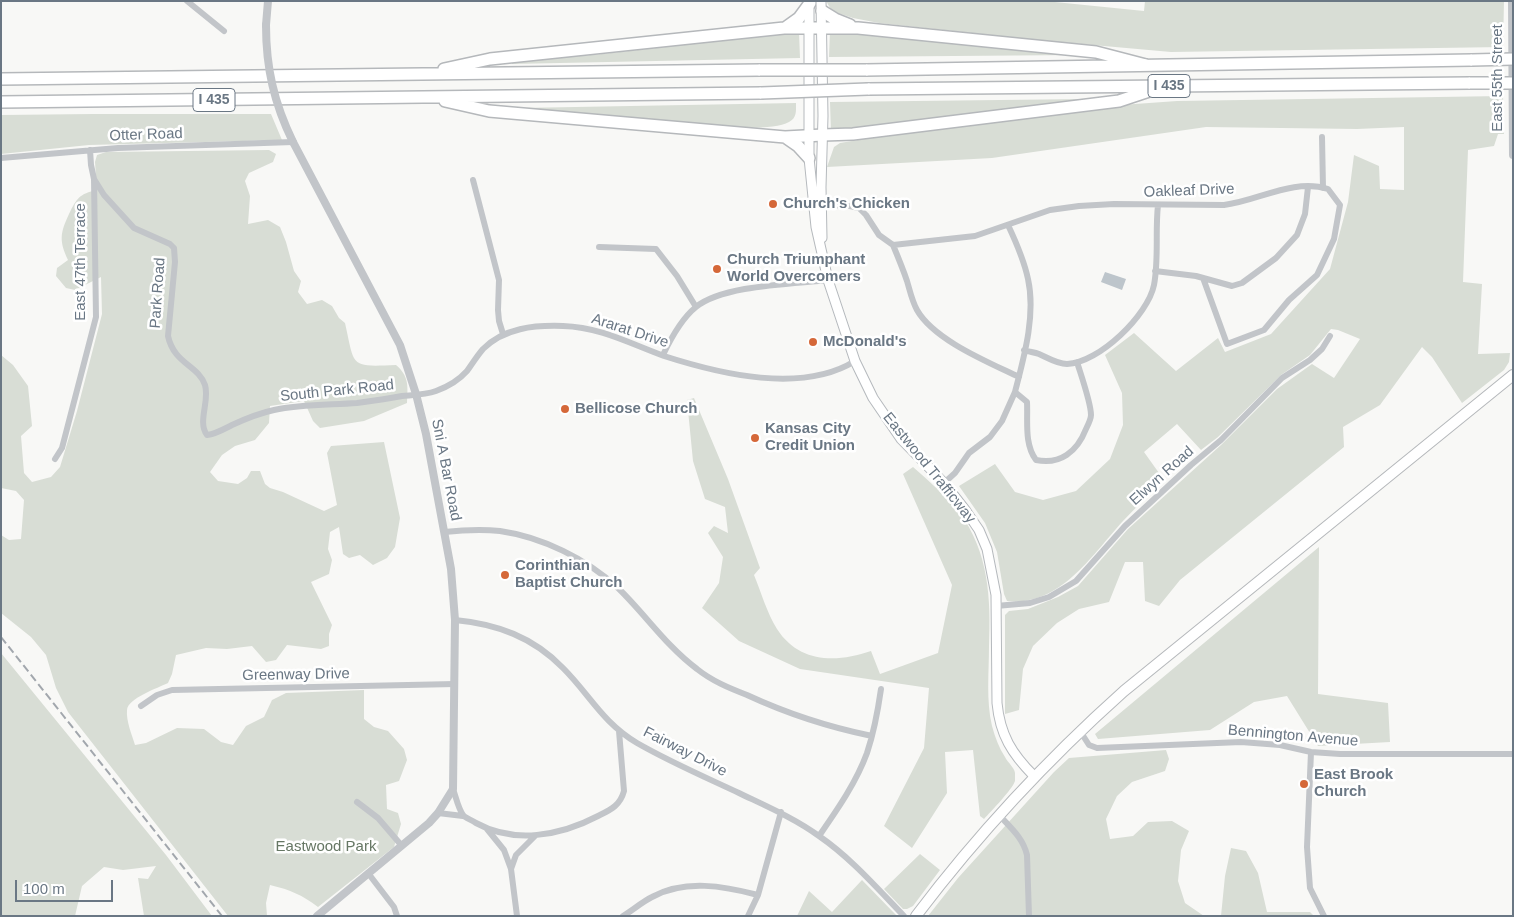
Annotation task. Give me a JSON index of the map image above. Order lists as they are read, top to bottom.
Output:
{
  "streets": {
    "highway": ["I 435"],
    "main road": ["Eastwood Trafficway"],
    "street": [
      "East 55th Street",
      "Otter Road",
      "Oakleaf Drive",
      "East 47th Terrace",
      "Park Road",
      "Ararat Drive",
      "South Park Road",
      "Sni A Bar Road",
      "Elwyn Road",
      "Greenway Drive",
      "Bennington Avenue",
      "Fairway Drive"
    ]
  },
  "crossings": [
    ["Otter Road", "East 47th Terrace"],
    ["Otter Road", "Sni A Bar Road"],
    ["East 47th Terrace", "Park Road"],
    ["Park Road", "South Park Road"],
    ["Ararat Drive", "South Park Road"],
    ["Ararat Drive", "Eastwood Trafficway"],
    ["Ararat Drive", "Sni A Bar Road"],
    ["South Park Road", "Sni A Bar Road"],
    ["Eastwood Trafficway", "Elwyn Road"],
    ["Sni A Bar Road", "Greenway Drive"],
    ["Sni A Bar Road", "Fairway Drive"]
  ],
  "parks": ["Eastwood Park"],
  "places": [
    "Church's Chicken",
    "Church Triumphant World Overcomers",
    "McDonald's",
    "Bellicose Church",
    "Kansas City Credit Union",
    "Corinthian Baptist Church",
    "East Brook Church"
  ],
  "scale_bar": "100 m"
}
